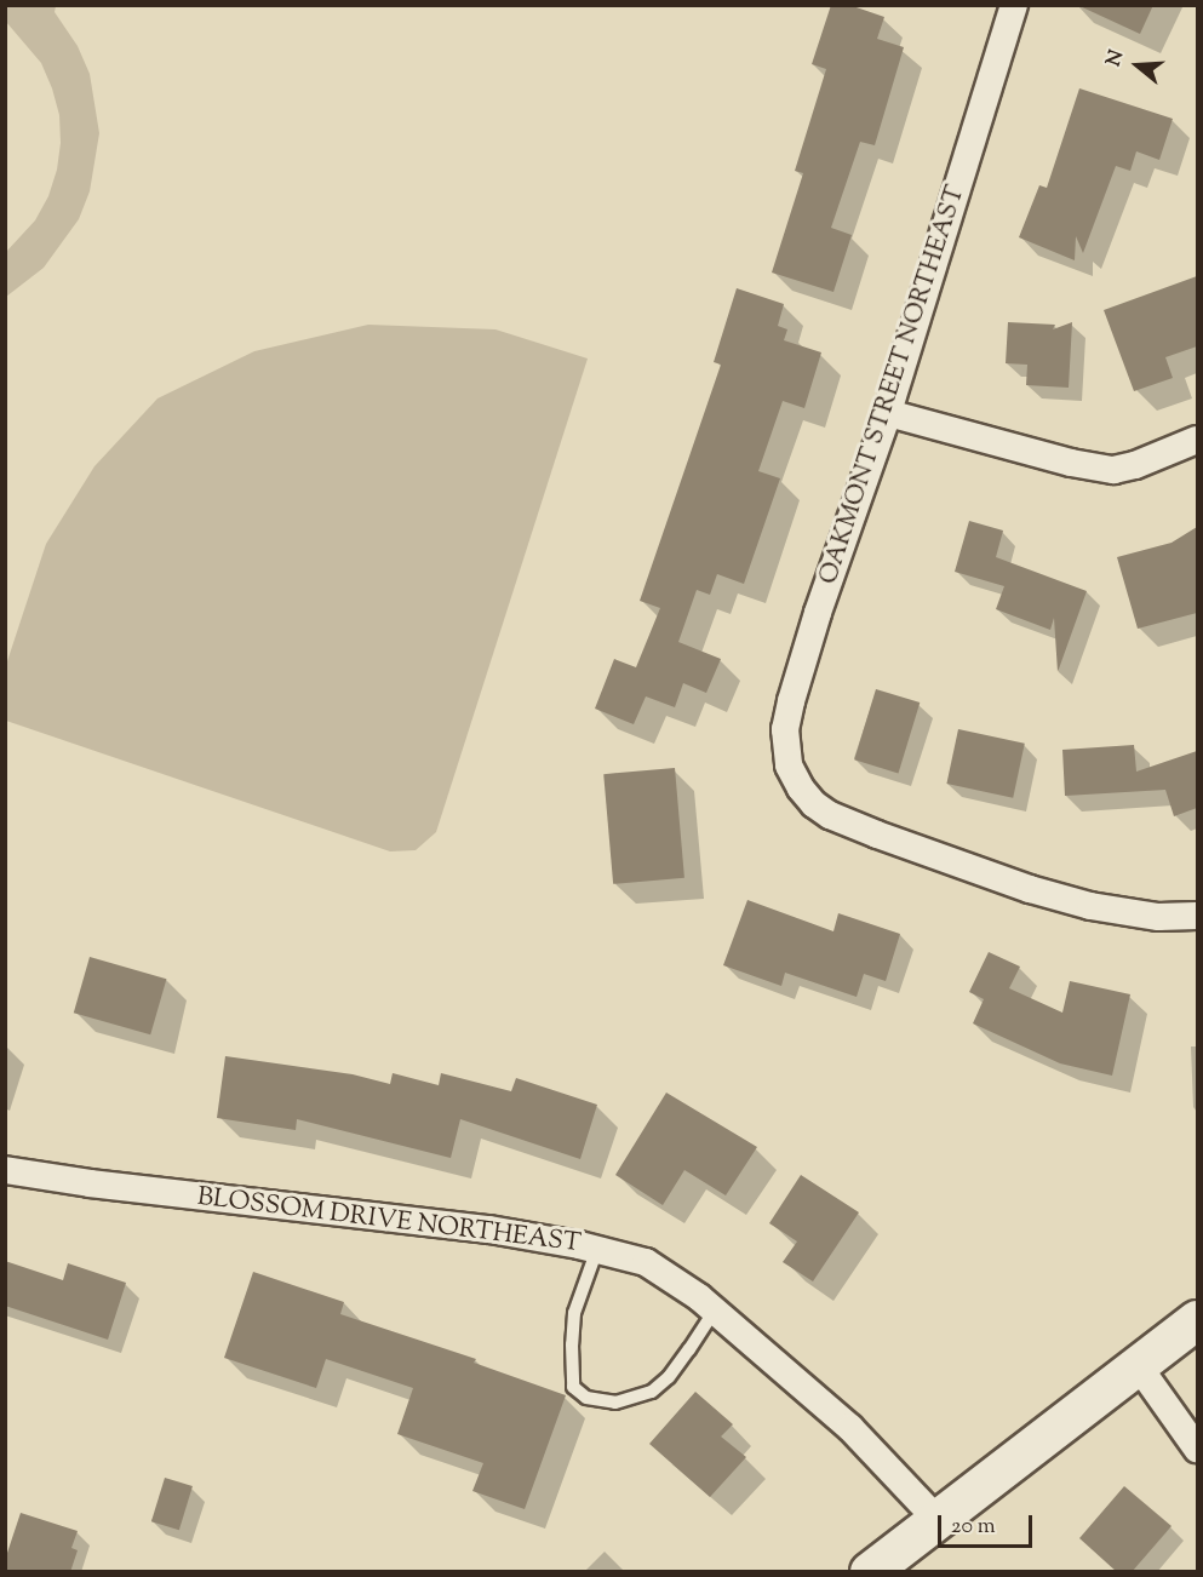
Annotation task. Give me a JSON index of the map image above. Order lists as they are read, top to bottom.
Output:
{
  "streets": {
    "street": ["OAKMONT STREET NORTHEAST", "BLOSSOM DRIVE NORTHEAST"]
  },
  "scale_bar": "20 m",
  "north": "left"
}
